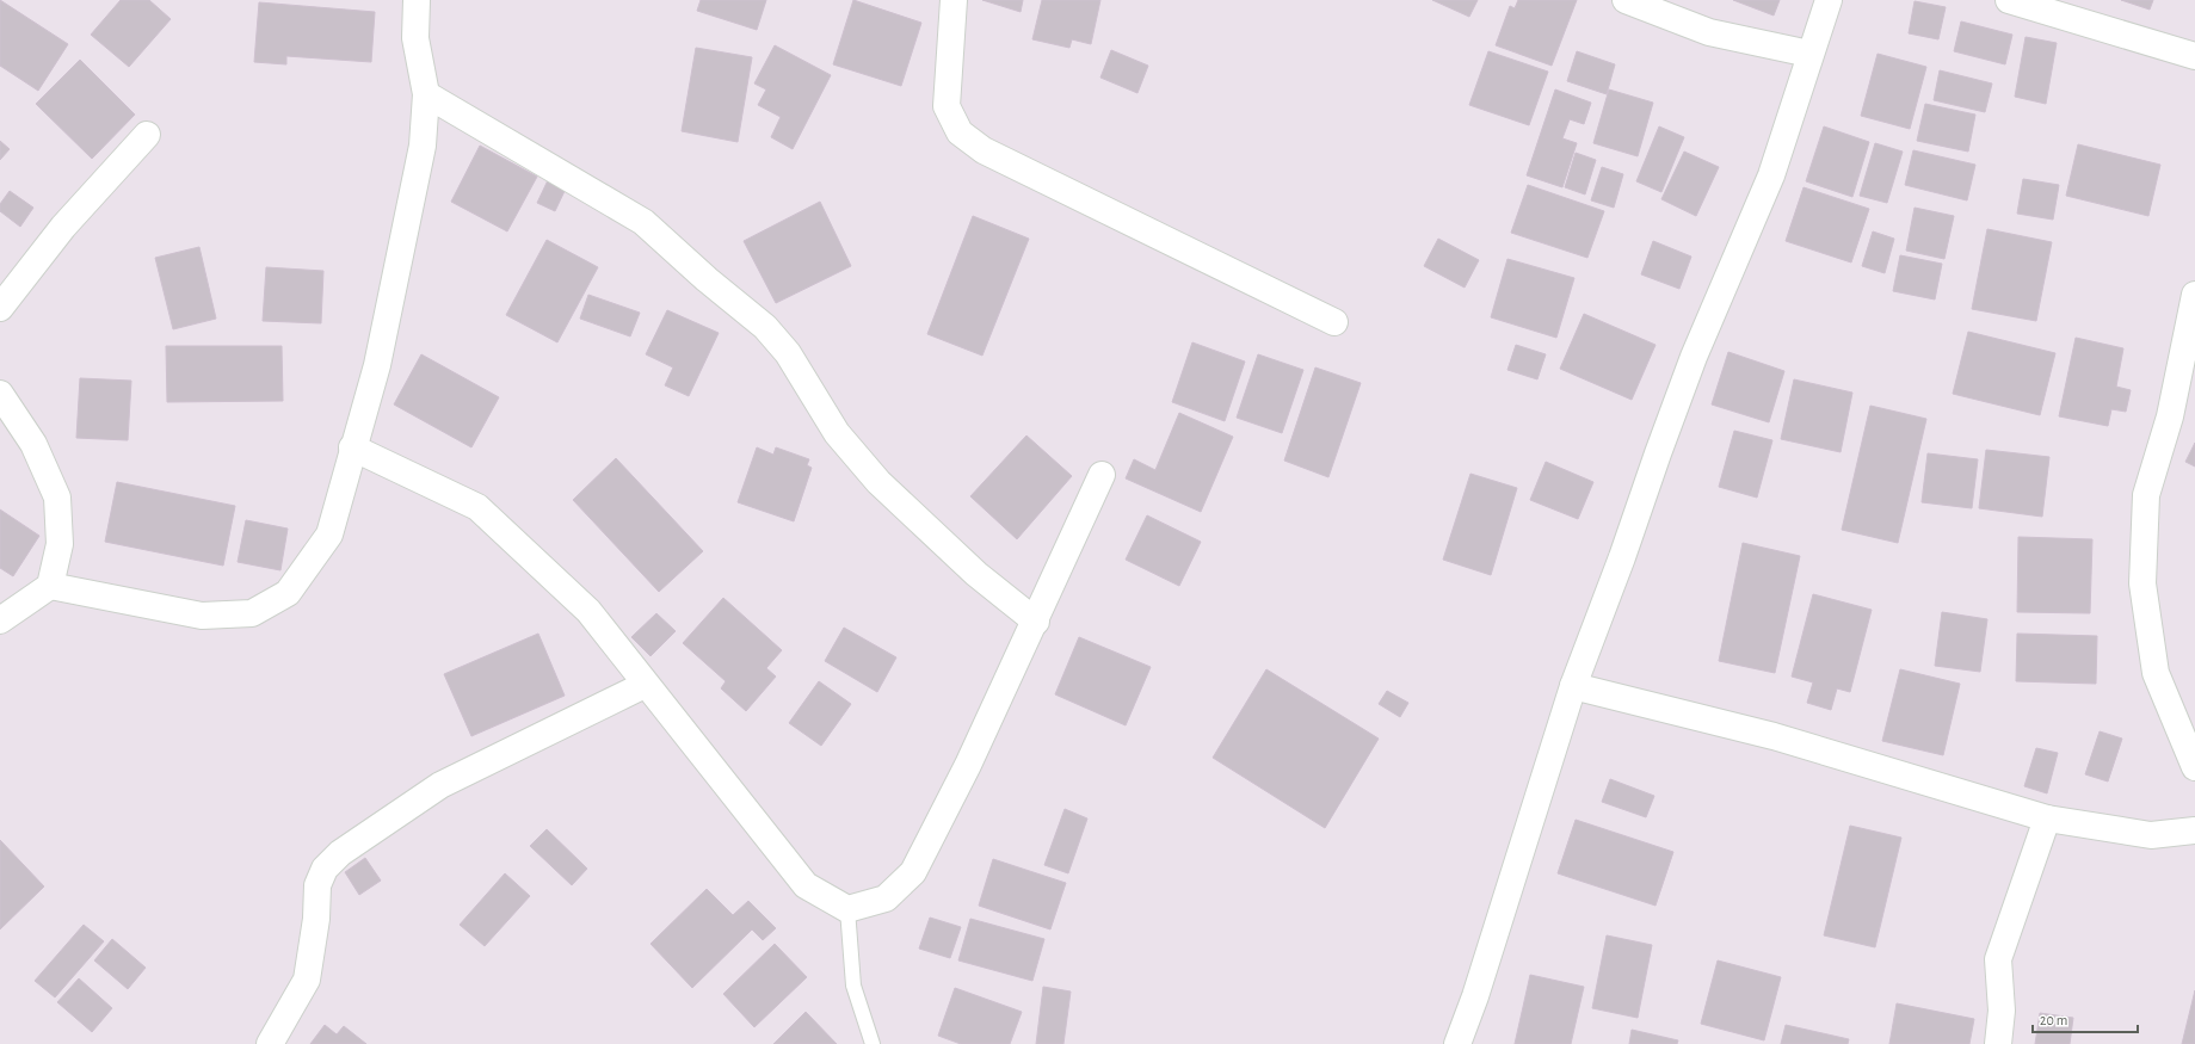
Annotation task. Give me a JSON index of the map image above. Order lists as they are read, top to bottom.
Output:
{
  "scale_bar": "20 m"
}
